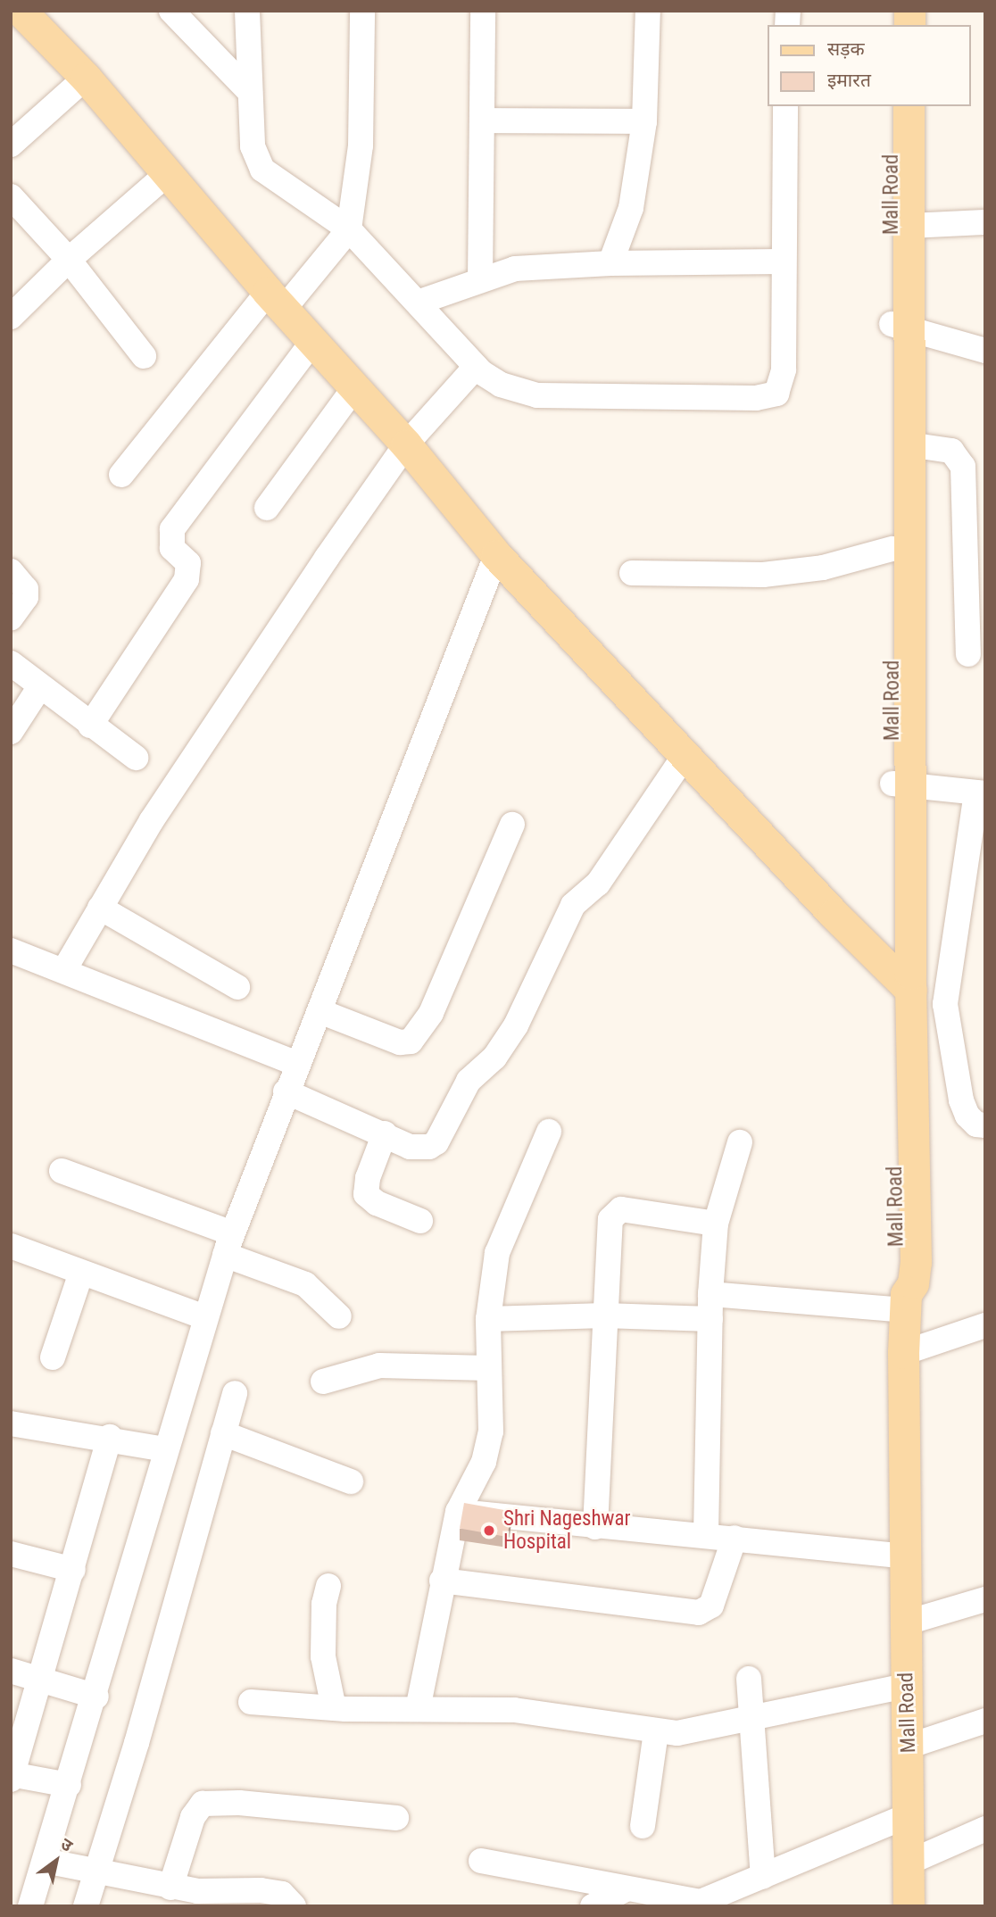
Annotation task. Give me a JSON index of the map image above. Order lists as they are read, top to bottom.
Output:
{
  "streets": {
    "main road": ["Mall Road"]
  },
  "places": ["Shri Nageshwar Hospital"],
  "legend": ["सड़क", "इमारत"],
  "north": "top right"
}
